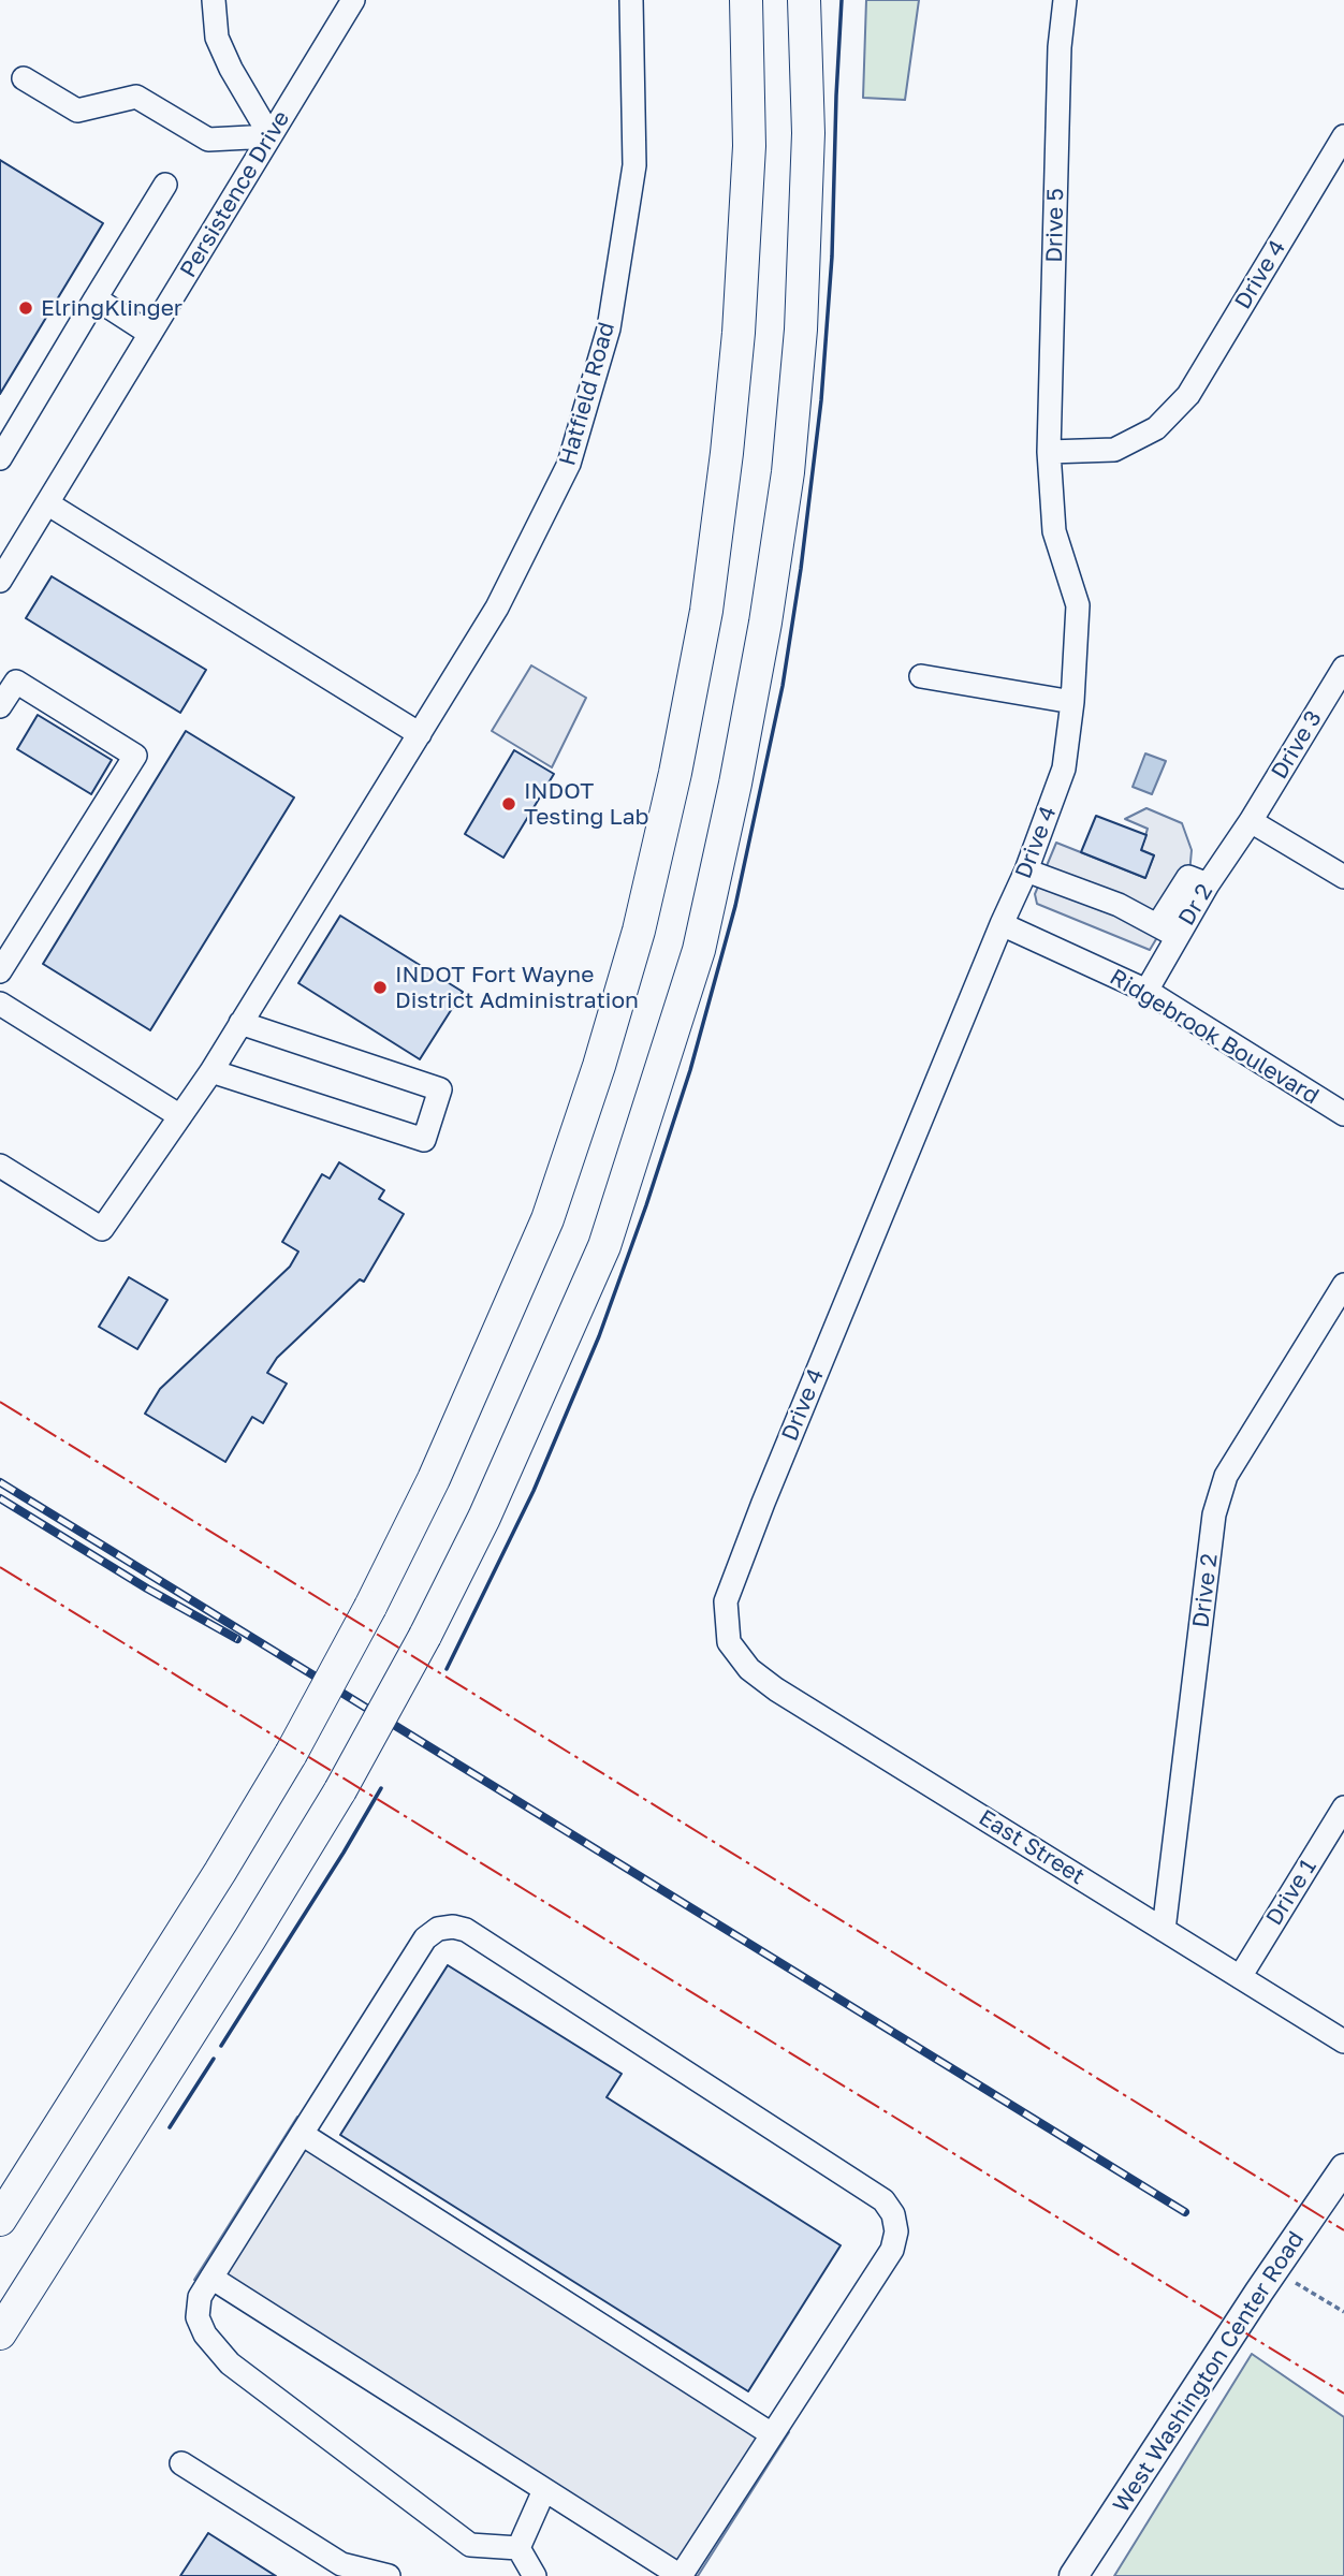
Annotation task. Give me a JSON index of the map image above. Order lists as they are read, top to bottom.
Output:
{
  "streets": {
    "main road": ["West Washington Center Road"],
    "street": [
      "Persistence Drive",
      "Drive 5",
      "Drive 4",
      "Hatfield Road",
      "Drive 3",
      "Dr 2",
      "Ridgebrook Boulevard",
      "Drive 2",
      "East Street",
      "Drive 1"
    ]
  },
  "crossings": [
    ["Drive 5", "Drive 4"],
    ["Drive 4", "Ridgebrook Boulevard"],
    ["Drive 4", "East Street"],
    ["Drive 3", "Dr 2"],
    ["Dr 2", "Ridgebrook Boulevard"],
    ["Drive 2", "East Street"],
    ["East Street", "Drive 1"]
  ],
  "places": ["ElringKlinger", "INDOT Testing Lab", "INDOT Fort Wayne District Administration"]
}
